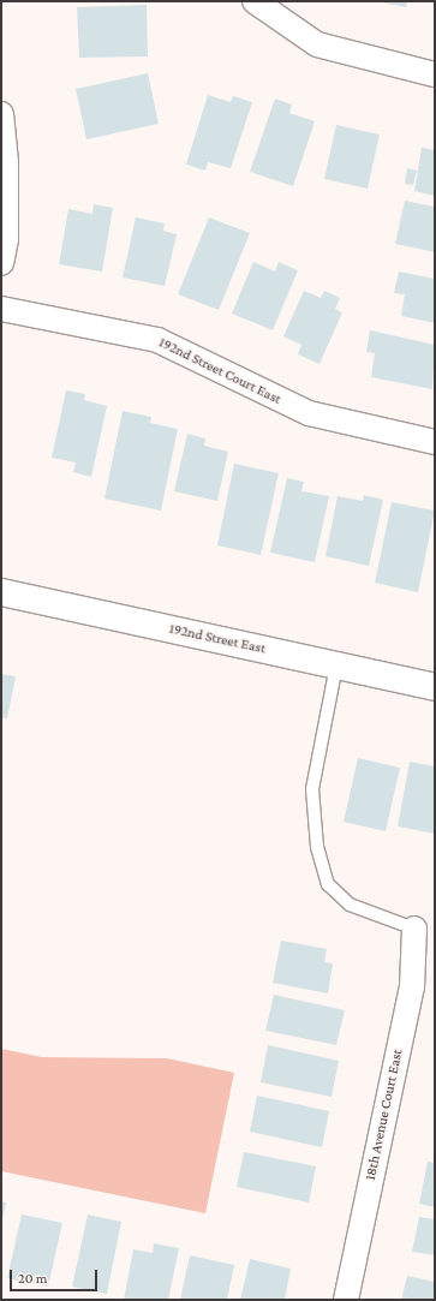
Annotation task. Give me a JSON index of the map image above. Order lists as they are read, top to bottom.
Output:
{
  "streets": {
    "street": ["192nd Street Court East", "192nd Street East", "18th Avenue Court East"]
  },
  "scale_bar": "20 m"
}
